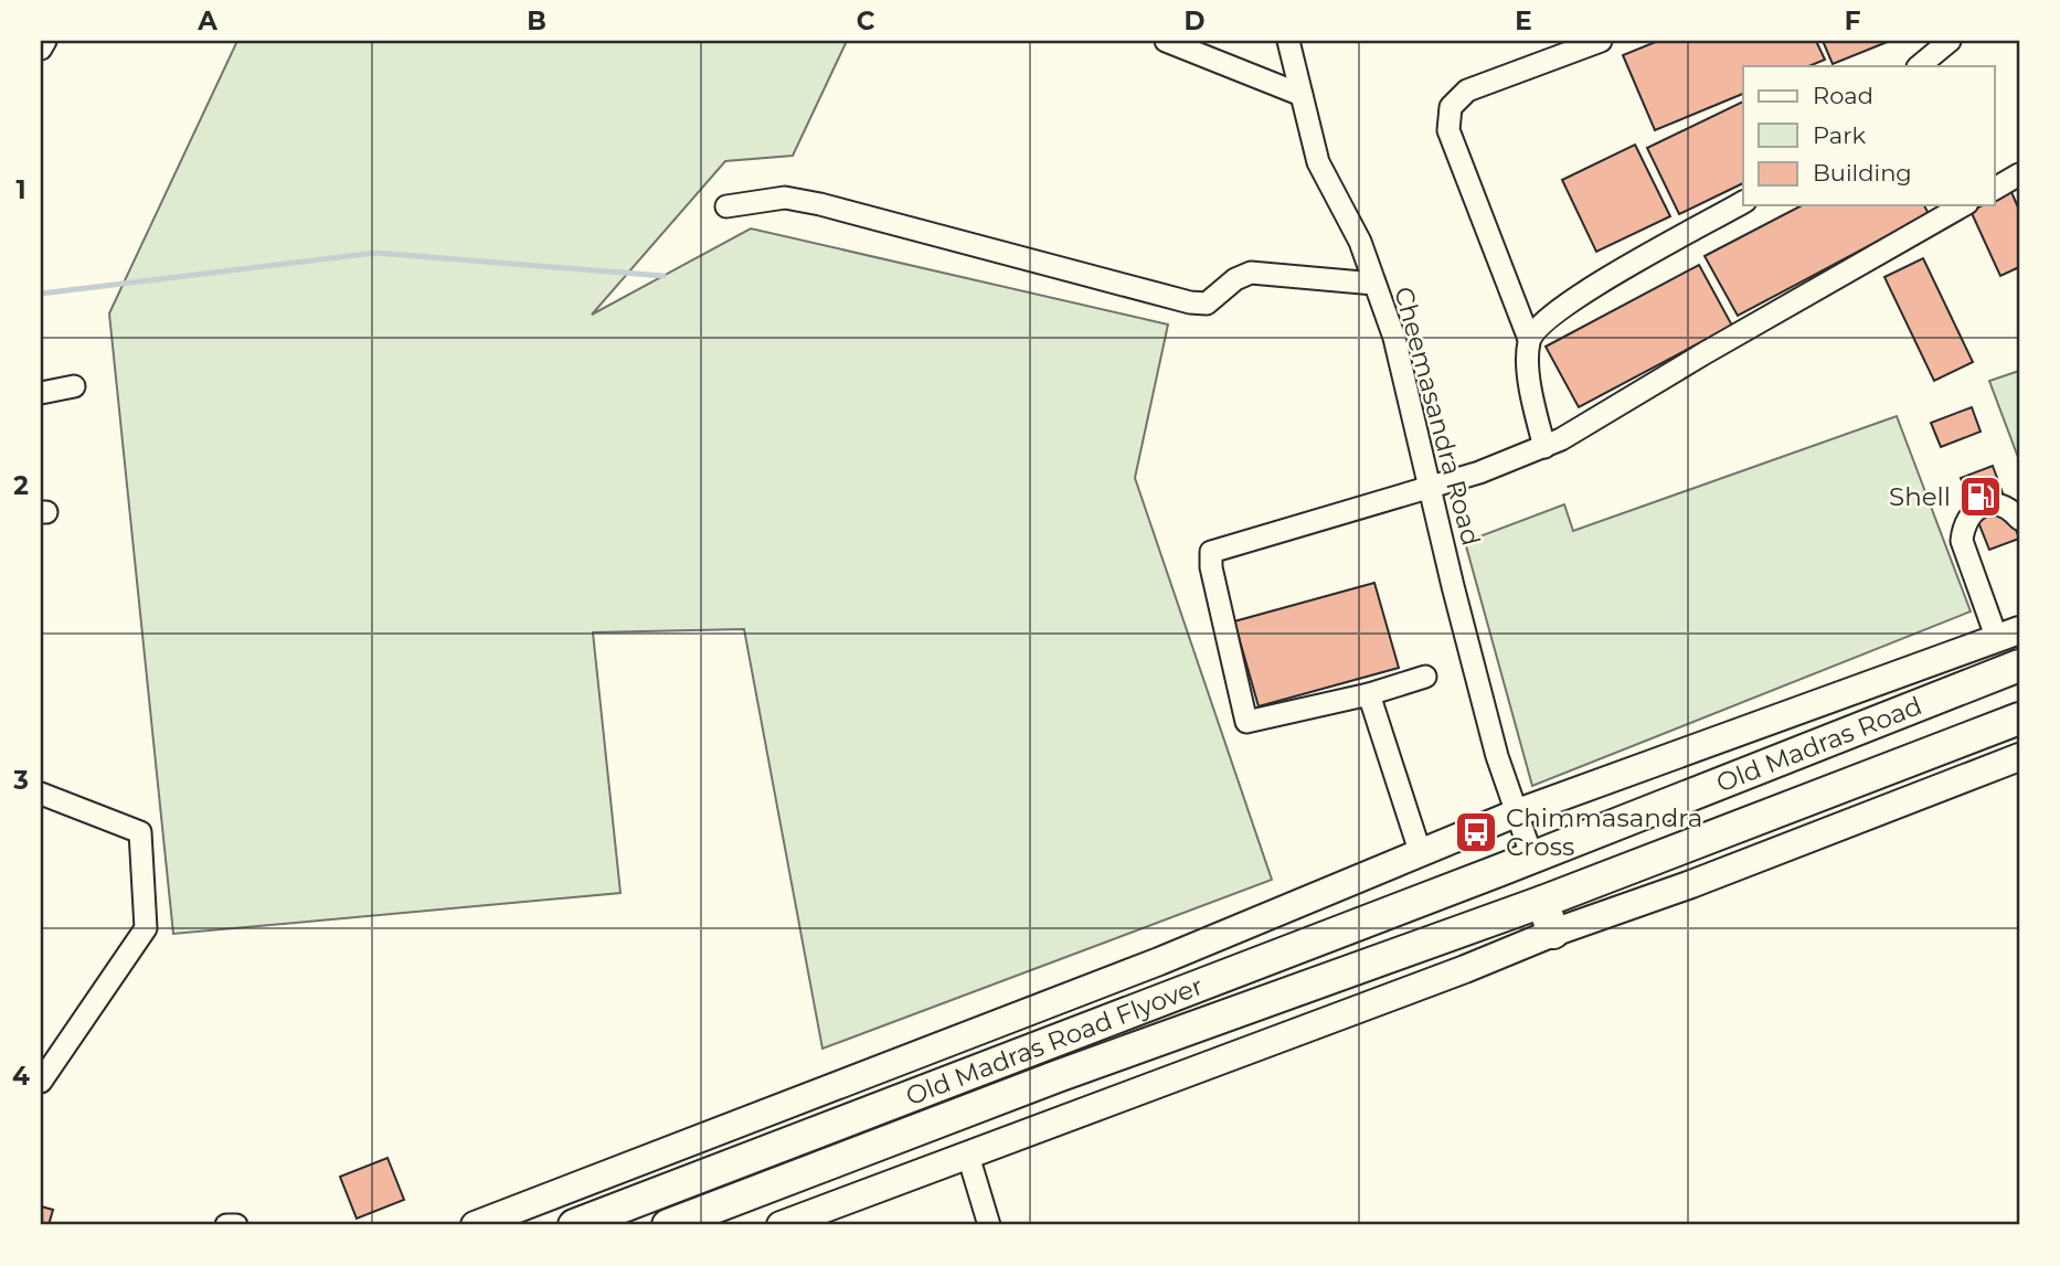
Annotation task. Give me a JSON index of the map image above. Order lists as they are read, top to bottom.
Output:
{
  "streets": {
    "highway": ["Old Madras Road", "Old Madras Road Flyover"],
    "street": ["Cheemasandra Road"]
  },
  "crossings": [
    ["Cheemasandra Road", "Old Madras Road"],
    ["Cheemasandra Road", "Old Madras Road Flyover"],
    ["Old Madras Road", "Old Madras Road Flyover"]
  ],
  "places": {
    "fuel station": ["Shell"],
    "bus stop": ["Chimmasandra Cross"]
  },
  "legend": ["Road", "Park", "Building"],
  "grid": {
    "columns": [
      "A",
      "B",
      "C",
      "D",
      "E",
      "F"
    ],
    "rows": [
      "1",
      "2",
      "3",
      "4"
    ]
  }
}
